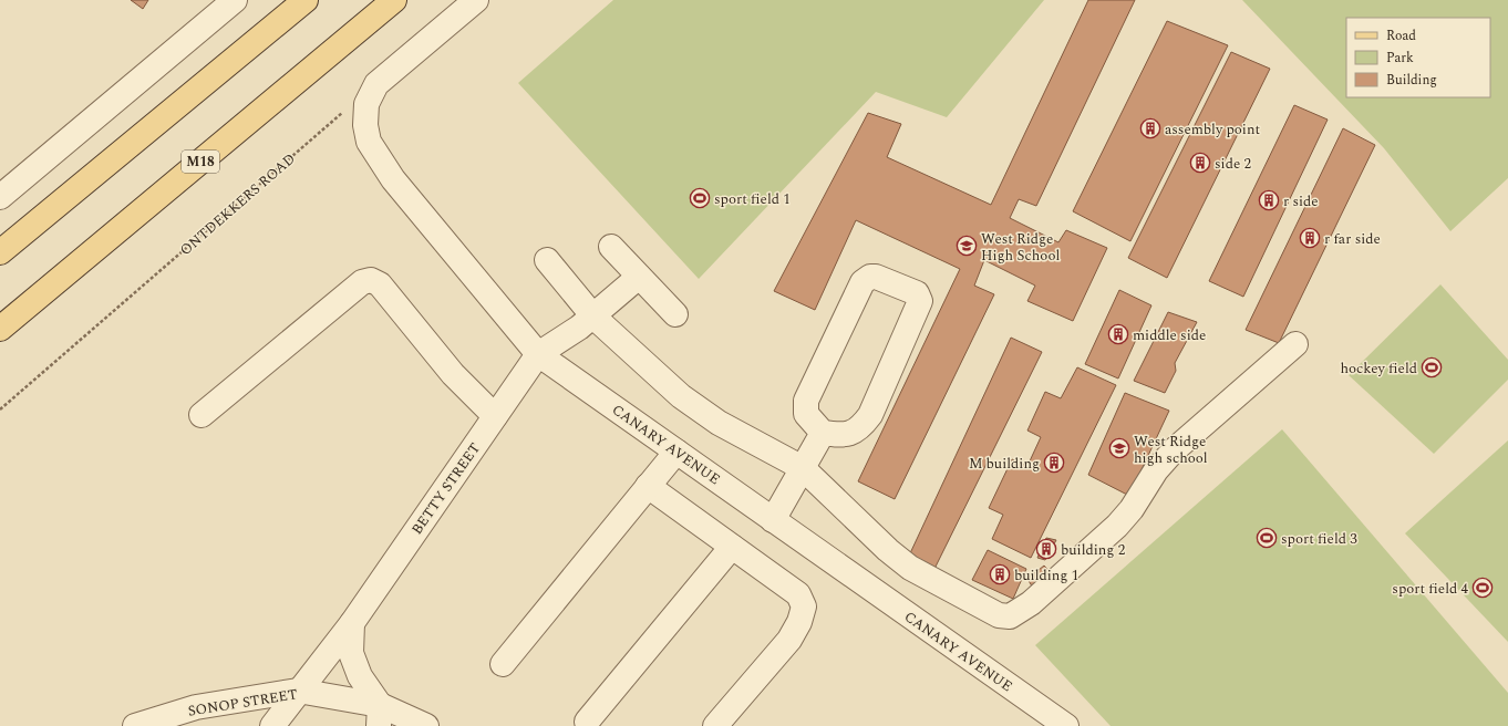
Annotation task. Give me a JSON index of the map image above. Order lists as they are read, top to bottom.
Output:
{
  "streets": {
    "main road": ["M18"],
    "street": ["CANARY AVENUE", "BETTY STREET", "SONOP STREET"],
    "path": ["ONTDEKKERS ROAD"]
  },
  "crossings": [
    ["CANARY AVENUE", "BETTY STREET"],
    ["BETTY STREET", "SONOP STREET"]
  ],
  "places": {
    "building": [
      "assembly point",
      "side 2",
      "r side",
      "r far side",
      "middle side",
      "M building",
      "building 2",
      "building 1"
    ],
    "sports": [
      "sport field 1",
      "hockey field",
      "sport field 3",
      "sport field 4"
    ],
    "school or university": ["West Ridge High School", "West Ridge high school"]
  },
  "legend": ["Road", "Park", "Building"]
}
